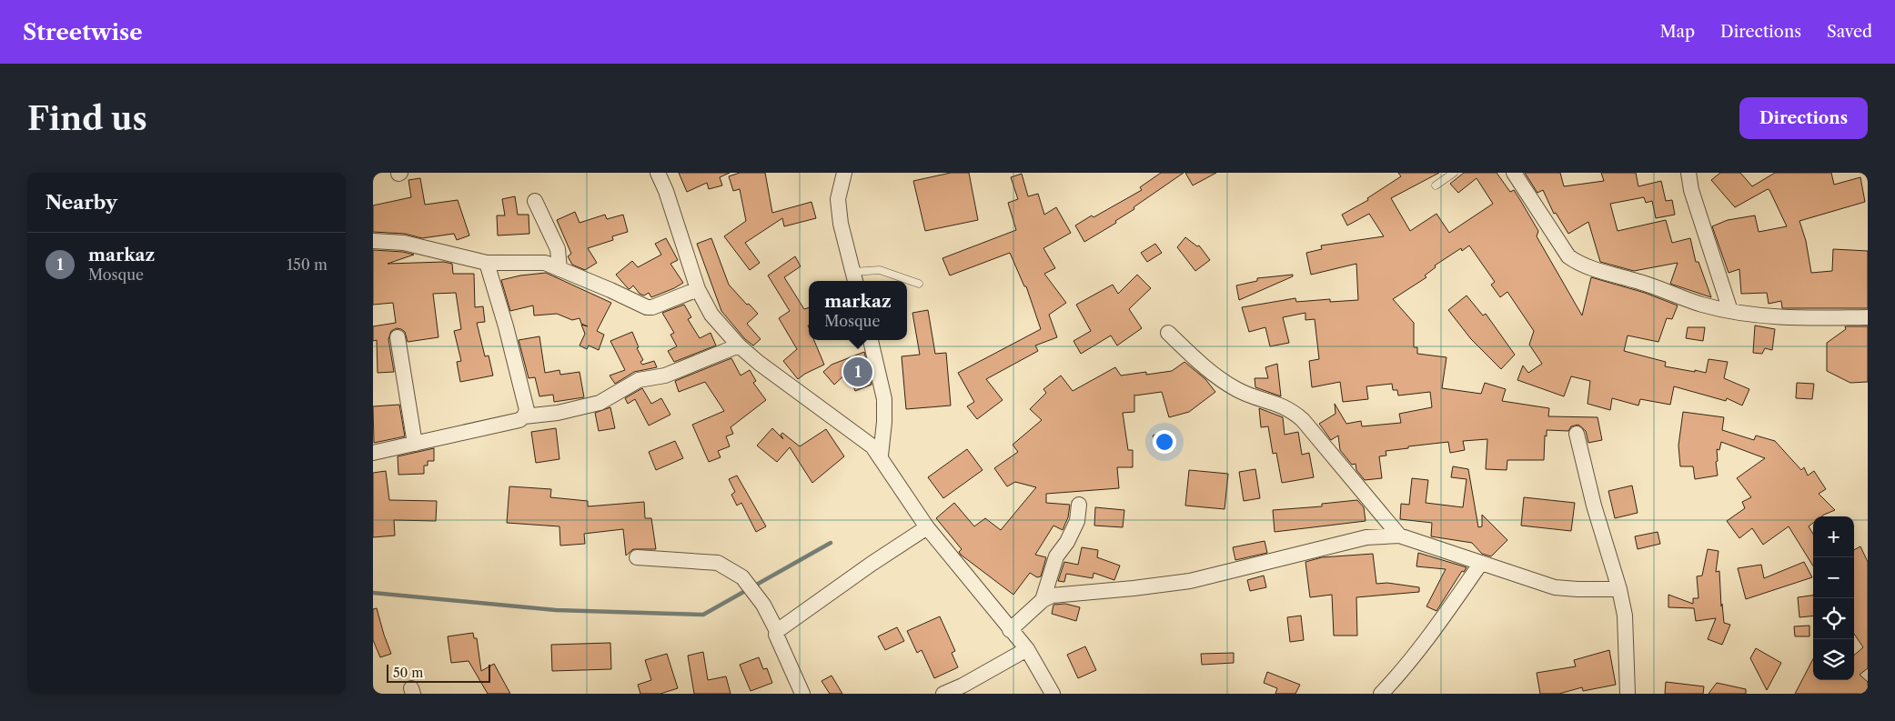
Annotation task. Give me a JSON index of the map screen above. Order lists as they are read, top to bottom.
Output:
{
  "scale_bar": "50 m",
  "page": {
    "header": "Streetwise",
    "nav": ["Map", "Directions", "Saved"],
    "buttons": "Directions",
    "title": "Find us",
    "heading": "Nearby",
    "list": [
      {
        "mark": "1",
        "name": "markaz",
        "note": "Mosque",
        "value": "150 m"
      }
    ],
    "popup": ["markaz", "Mosque"],
    "pins": "1",
    "map_buttons": ["+", "−"],
    "scale": "50 m"
  }
}
